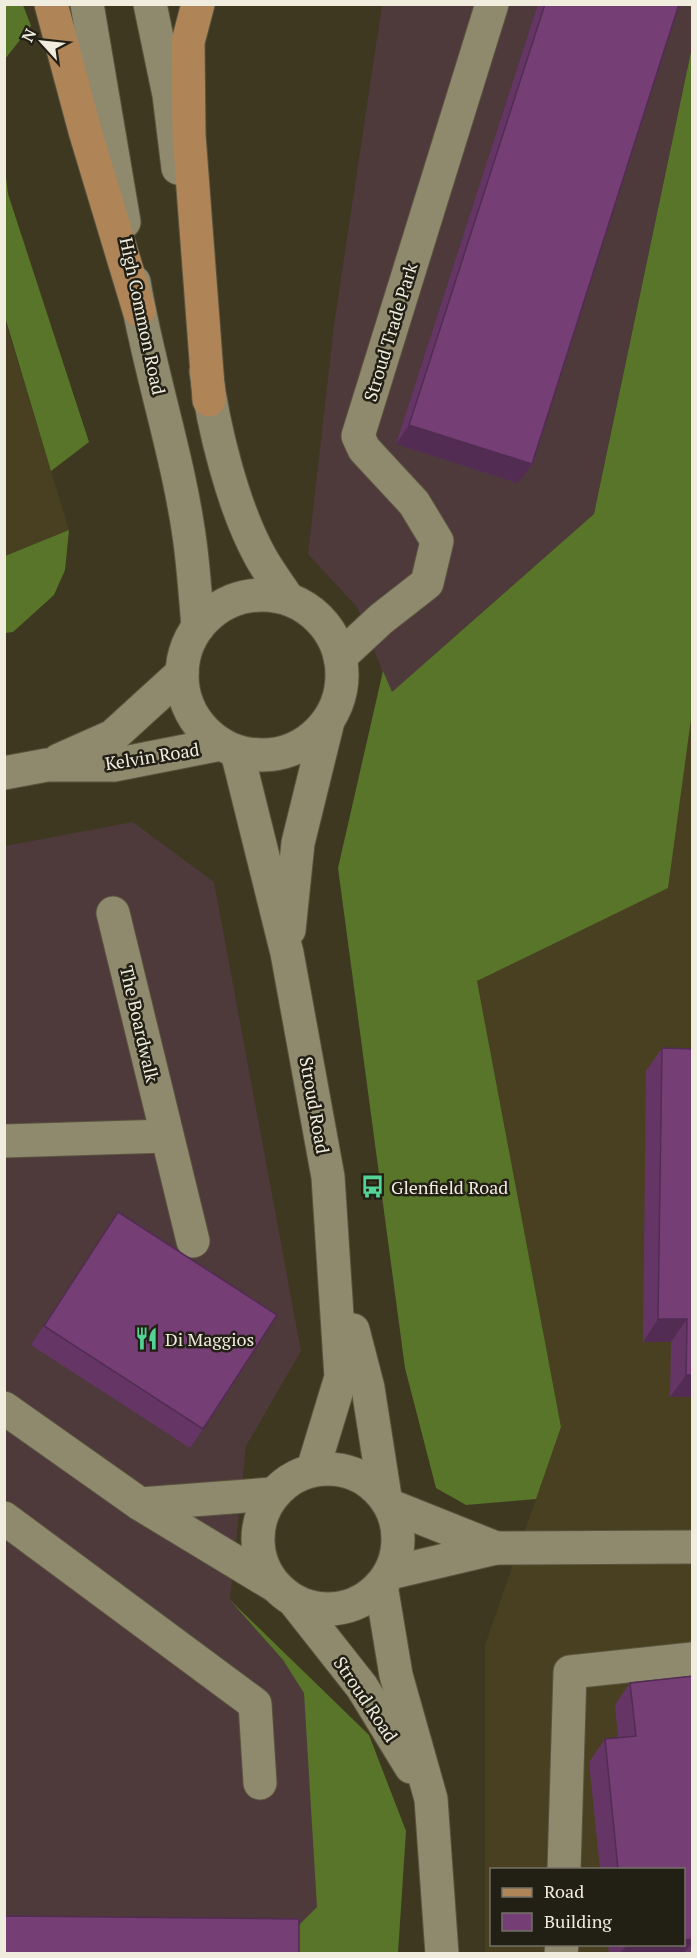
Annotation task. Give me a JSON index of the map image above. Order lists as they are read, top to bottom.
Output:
{
  "streets": {
    "street": [
      "High Common Road",
      "Stroud Trade Park",
      "Kelvin Road",
      "The Boardwalk",
      "Stroud Road"
    ]
  },
  "crossings": [
    ["High Common Road", "Kelvin Road"],
    ["High Common Road", "Stroud Road"],
    ["Kelvin Road", "Stroud Road"]
  ],
  "places": {
    "bus stop": ["Glenfield Road"],
    "restaurant": ["Di Maggios"]
  },
  "legend": ["Road", "Building"],
  "north": "top left"
}
